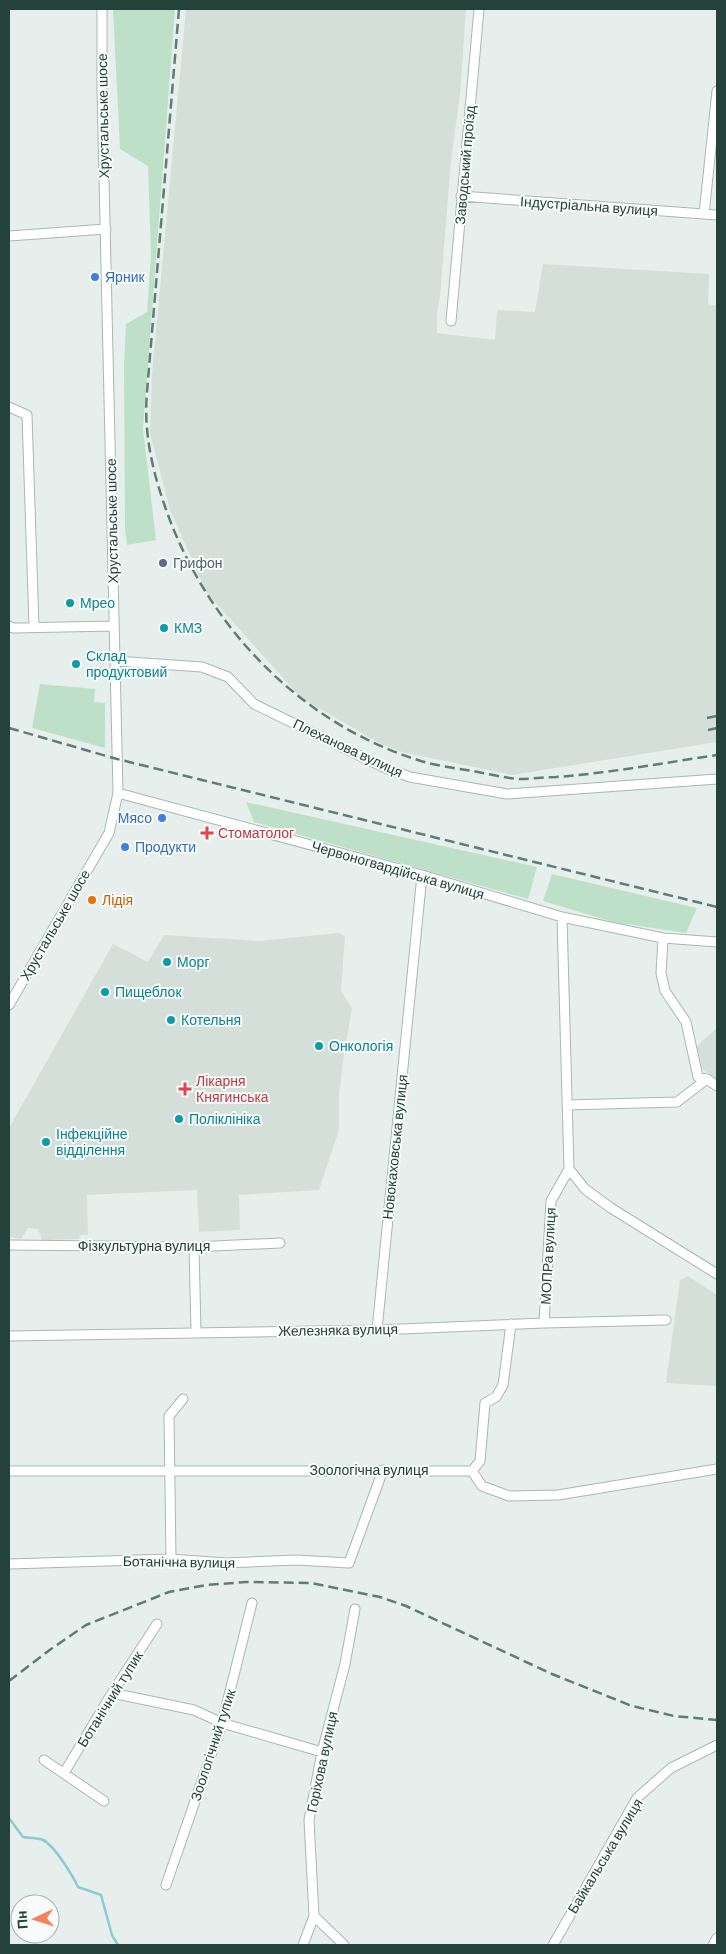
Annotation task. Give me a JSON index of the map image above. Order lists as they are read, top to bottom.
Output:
{
  "streets": {
    "street": [
      "Хрустальське шосе",
      "Заводський проїзд",
      "Індустріальна вулиця",
      "Плеханова вулиця",
      "Червоногвардійська вулиця",
      "Новокаховська вулиця",
      "Фізкультурна вулиця",
      "МОПРа вулиця",
      "Железняка вулиця",
      "Зоологічна вулиця",
      "Ботанічна вулиця",
      "Ботанічний тупик",
      "Зоологічний тупик",
      "Горіхова вулиця",
      "Байкальська вулиця"
    ]
  },
  "crossings": [
    ["Хрустальське шосе", "Плеханова вулиця"],
    ["Хрустальське шосе", "Червоногвардійська вулиця"],
    ["Заводський проїзд", "Індустріальна вулиця"],
    ["Червоногвардійська вулиця", "Новокаховська вулиця"],
    ["Новокаховська вулиця", "Железняка вулиця"],
    ["МОПРа вулиця", "Железняка вулиця"],
    ["Зоологічна вулиця", "Ботанічна вулиця"]
  ],
  "places": {
    "other": [
      "Ярник",
      "Грифон",
      "Мрео",
      "КМЗ",
      "Склад продуктовий",
      "Мясо",
      "Продукти",
      "Лідія",
      "Морг",
      "Пищеблок",
      "Котельня",
      "Онкологія",
      "Поліклініка",
      "Інфекційне відділення"
    ],
    "health": ["Стоматолог", "Лікарня Княгинська"]
  },
  "north": "left"
}
